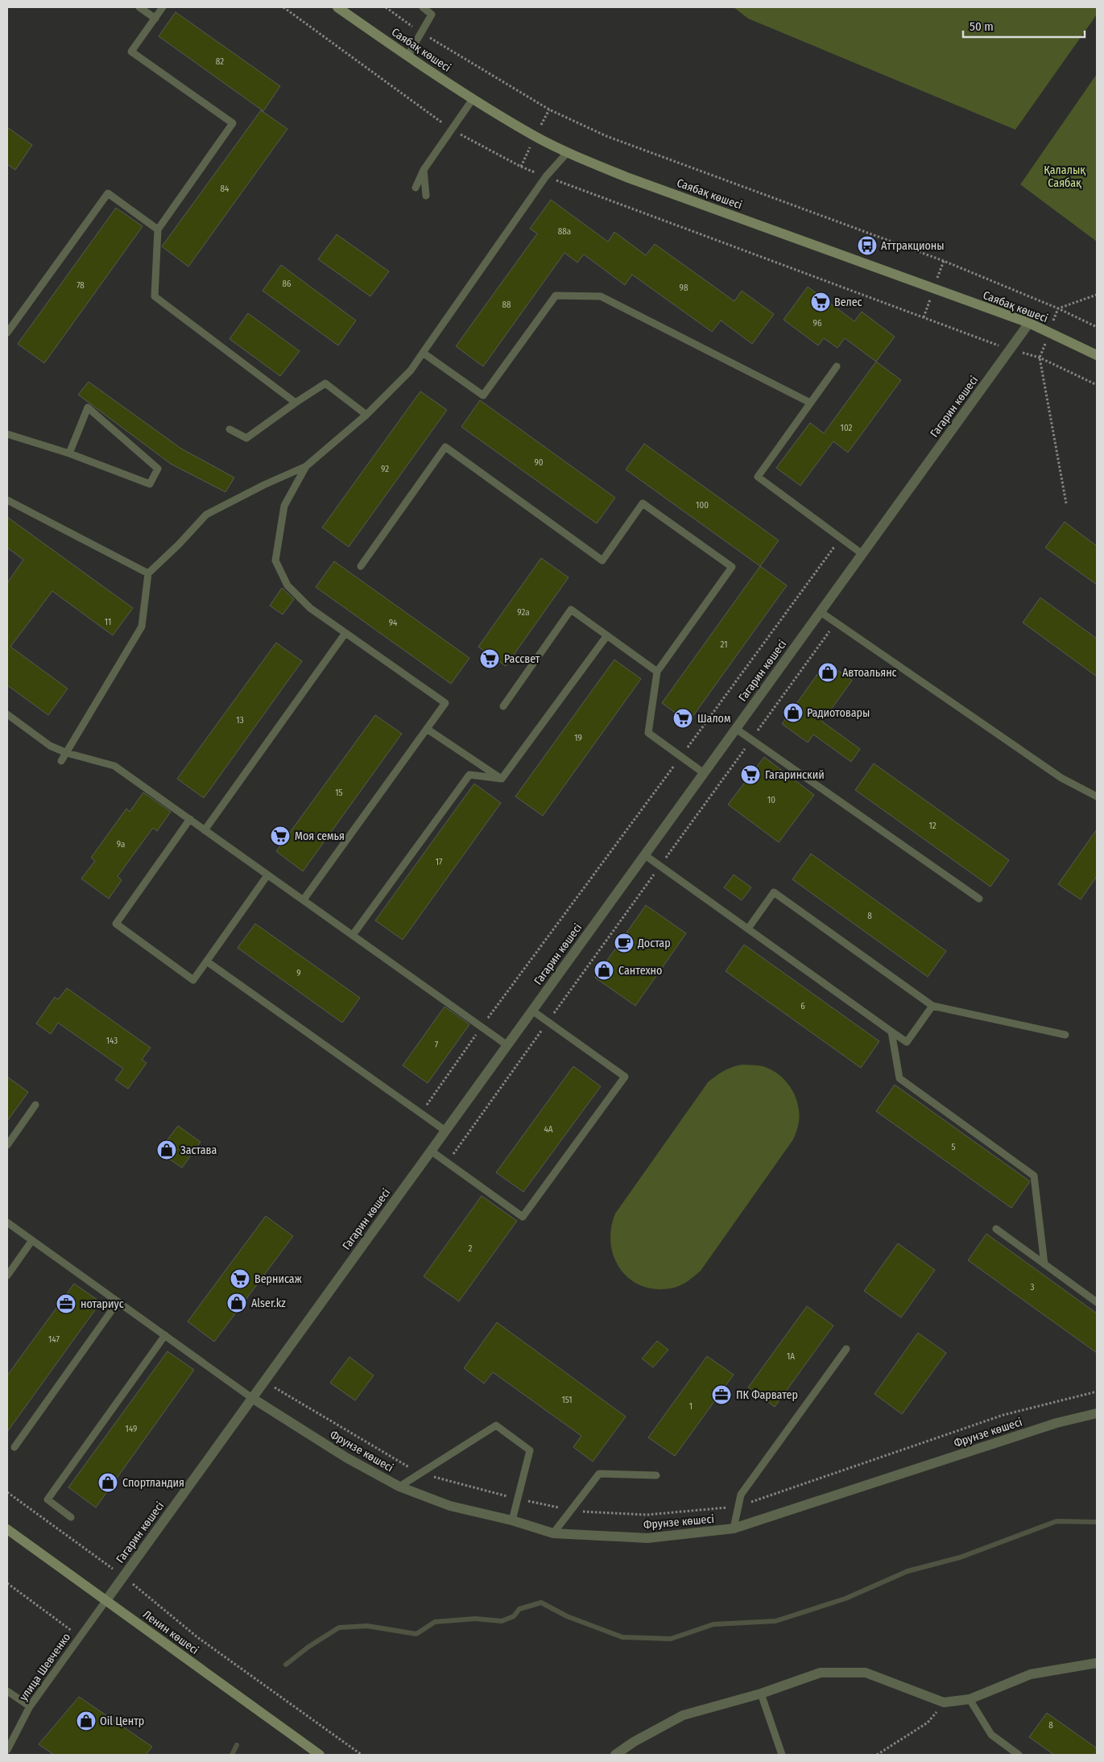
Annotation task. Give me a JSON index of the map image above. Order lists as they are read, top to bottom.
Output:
{
  "streets": {
    "street": [
      "Саябақ көшесі",
      "Гагарин көшесі",
      "Фрунзе көшесі",
      "Ленин көшесі"
    ],
    "lane": ["улица Шевченко"]
  },
  "crossings": [
    ["Саябақ көшесі", "Гагарин көшесі"],
    ["Гагарин көшесі", "Фрунзе көшесі"],
    ["Гагарин көшесі", "Ленин көшесі"],
    ["Гагарин көшесі", "улица Шевченко"],
    ["Ленин көшесі", "улица Шевченко"]
  ],
  "parks": ["Қалалық Саябақ"],
  "places": {
    "bus stop": ["Аттракционы"],
    "supermarket": [
      "Велес",
      "Рассвет",
      "Шалом",
      "Гагаринский",
      "Моя семья",
      "Вернисаж"
    ],
    "shop": [
      "Автоальянс",
      "Радиотовары",
      "Сантехно",
      "Застава",
      "Alser.kz",
      "Спортландия",
      "Oil Центр"
    ],
    "cafe": ["Достар"],
    "office": ["нотариус", "ПК Фарватер"]
  },
  "house_numbers": [
    "82",
    "84",
    "88а",
    "86",
    "78",
    "98",
    "88",
    "96",
    "102",
    "90",
    "92",
    "100",
    "92а",
    "11",
    "94",
    "21",
    "13",
    "19",
    "15",
    "10",
    "12",
    "9а",
    "17",
    "8",
    "9",
    "6",
    "143",
    "7",
    "4А",
    "5",
    "2",
    "3",
    "147",
    "1А",
    "151",
    "1",
    "149",
    "8"
  ],
  "scale_bar": "50 m"
}
